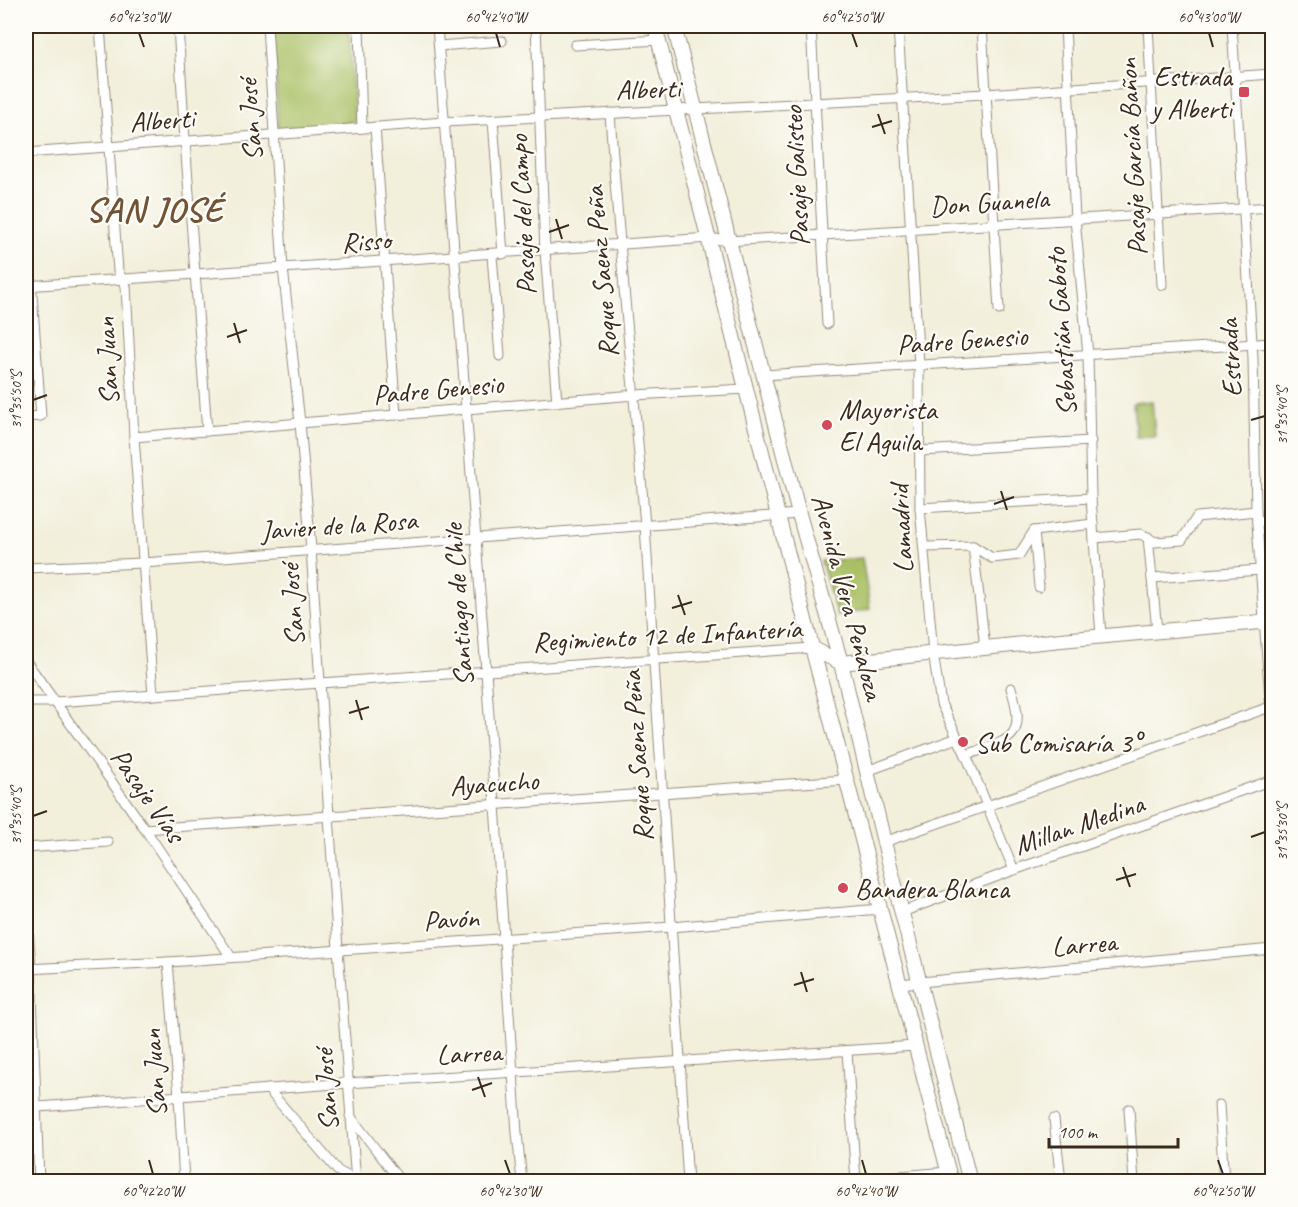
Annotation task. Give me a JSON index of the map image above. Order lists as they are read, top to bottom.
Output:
{
  "streets": {
    "main road": ["Avenida Vera Peñaloza", "Regimiento 12 de Infantería"],
    "street": [
      "Alberti",
      "San José",
      "Pasaje García Bañon",
      "Pasaje Galisteo",
      "Don Guanela",
      "Pasaje del Campo",
      "Risso",
      "Roque Saenz Peña",
      "Sebastián Gaboto",
      "Padre Genesio",
      "Estrada",
      "San Juan",
      "Javier de la Rosa",
      "Lamadrid",
      "Santiago de Chile",
      "Ayacucho",
      "Pasaje Vías",
      "Millan Medina",
      "Pavón",
      "Larrea"
    ]
  },
  "crossings": [
    ["Alberti", "San José"],
    ["Alberti", "Pasaje García Bañon"],
    ["Alberti", "Pasaje Galisteo"],
    ["Alberti", "Pasaje del Campo"],
    ["Alberti", "Roque Saenz Peña"],
    ["Alberti", "Sebastián Gaboto"],
    ["Alberti", "Estrada"],
    ["Alberti", "San Juan"],
    ["Alberti", "Lamadrid"],
    ["Alberti", "Avenida Vera Peñaloza"],
    ["Alberti", "Santiago de Chile"],
    ["San José", "Risso"],
    ["San José", "Padre Genesio"],
    ["San José", "Javier de la Rosa"],
    ["San José", "Regimiento 12 de Infantería"],
    ["San José", "Ayacucho"],
    ["San José", "Pavón"],
    ["San José", "Larrea"],
    ["Pasaje García Bañon", "Don Guanela"],
    ["Pasaje Galisteo", "Don Guanela"],
    ["Don Guanela", "Risso"],
    ["Don Guanela", "Sebastián Gaboto"],
    ["Don Guanela", "Estrada"],
    ["Don Guanela", "Lamadrid"],
    ["Don Guanela", "Avenida Vera Peñaloza"],
    ["Pasaje del Campo", "Risso"],
    ["Pasaje del Campo", "Padre Genesio"],
    ["Risso", "Roque Saenz Peña"],
    ["Risso", "San Juan"],
    ["Risso", "Avenida Vera Peñaloza"],
    ["Risso", "Santiago de Chile"],
    ["Roque Saenz Peña", "Padre Genesio"],
    ["Roque Saenz Peña", "Javier de la Rosa"],
    ["Roque Saenz Peña", "Regimiento 12 de Infantería"],
    ["Roque Saenz Peña", "Ayacucho"],
    ["Roque Saenz Peña", "Pavón"],
    ["Roque Saenz Peña", "Larrea"],
    ["Sebastián Gaboto", "Padre Genesio"],
    ["Sebastián Gaboto", "Regimiento 12 de Infantería"],
    ["Padre Genesio", "Estrada"],
    ["Padre Genesio", "San Juan"],
    ["Padre Genesio", "Lamadrid"],
    ["Padre Genesio", "Avenida Vera Peñaloza"],
    ["Padre Genesio", "Santiago de Chile"],
    ["Estrada", "Regimiento 12 de Infantería"],
    ["San Juan", "Javier de la Rosa"],
    ["San Juan", "Regimiento 12 de Infantería"],
    ["San Juan", "Pavón"],
    ["San Juan", "Larrea"],
    ["Javier de la Rosa", "Avenida Vera Peñaloza"],
    ["Javier de la Rosa", "Santiago de Chile"],
    ["Lamadrid", "Regimiento 12 de Infantería"],
    ["Lamadrid", "Millan Medina"],
    ["Avenida Vera Peñaloza", "Regimiento 12 de Infantería"],
    ["Avenida Vera Peñaloza", "Ayacucho"],
    ["Avenida Vera Peñaloza", "Millan Medina"],
    ["Avenida Vera Peñaloza", "Pavón"],
    ["Avenida Vera Peñaloza", "Larrea"],
    ["Santiago de Chile", "Regimiento 12 de Infantería"],
    ["Santiago de Chile", "Ayacucho"],
    ["Santiago de Chile", "Pavón"],
    ["Santiago de Chile", "Larrea"],
    ["Regimiento 12 de Infantería", "Pasaje Vías"],
    ["Ayacucho", "Pasaje Vías"],
    ["Pasaje Vías", "Pavón"]
  ],
  "districts": ["SAN JOSÉ"],
  "places": {
    "transit": ["Estrada y Alberti"],
    "other": ["Mayorista El Aguila", "Sub Comisaría 3°", "Bandera Blanca"]
  },
  "scale_bar": "100 m",
  "coordinates": [
    "60°42'30\"W",
    "60°42'40\"W",
    "60°42'50\"W",
    "60°43'00\"W",
    "31°35'50\"S",
    "31°35'40\"S",
    "31°35'30\"S",
    "60°42'20\"W"
  ]
}
